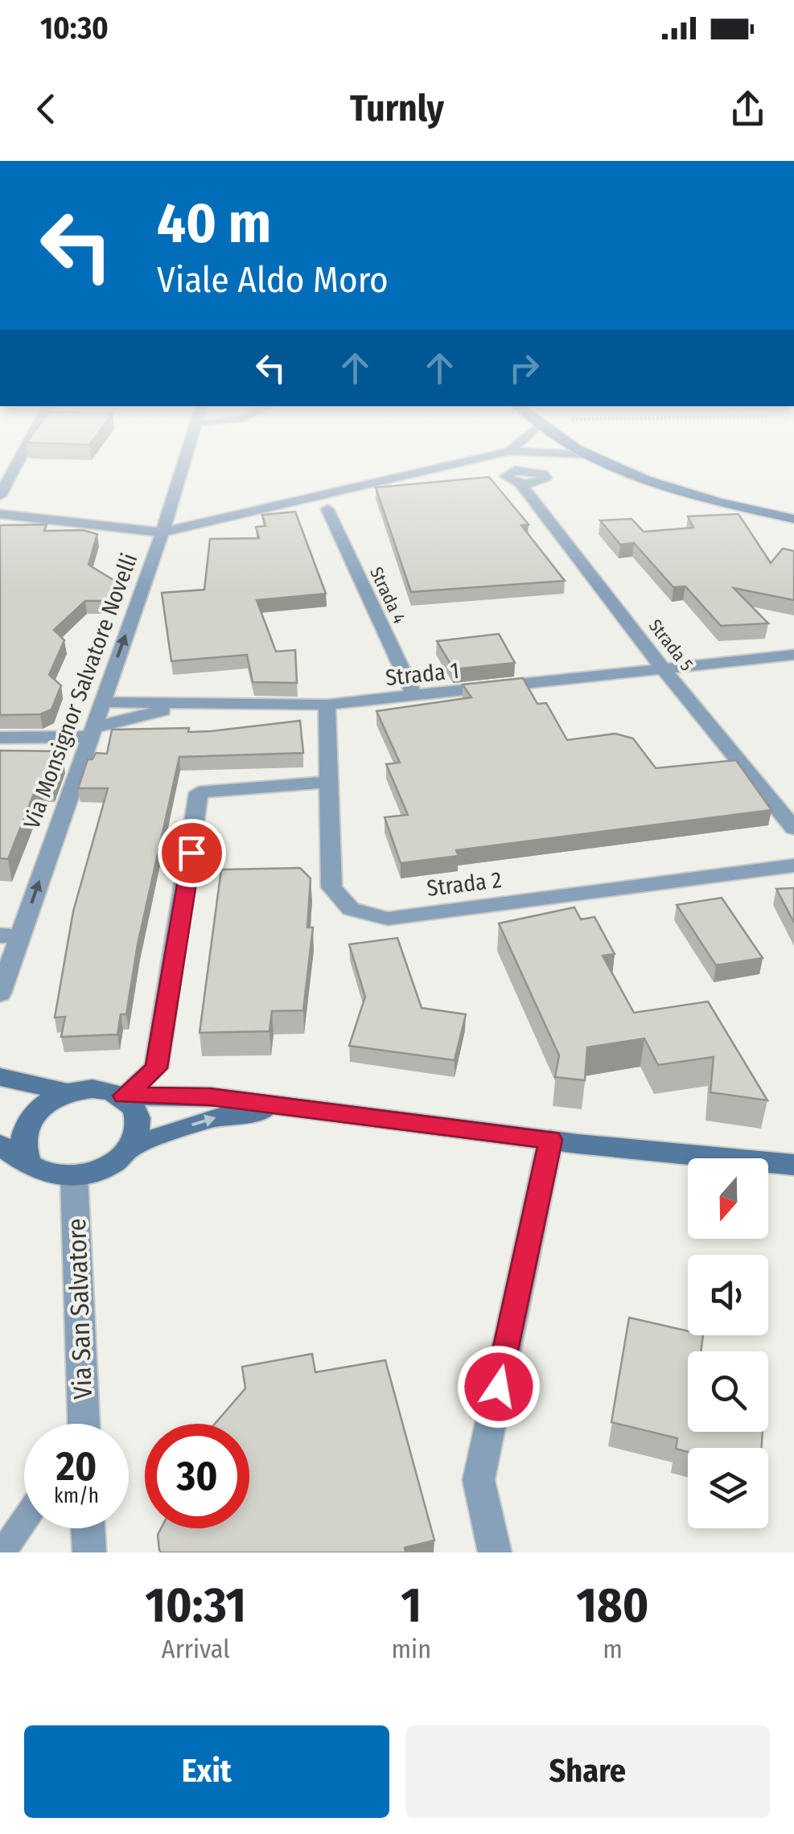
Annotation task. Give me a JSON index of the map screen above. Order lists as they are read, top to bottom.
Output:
{
  "streets": {
    "street": [
      "Strada 4",
      "Strada 5",
      "Strada 1",
      "Via Monsignor Salvatore Novelli",
      "Strada 2",
      "Via San Salvatore"
    ]
  },
  "crossings": [
    ["Strada 4", "Strada 1"],
    ["Strada 5", "Strada 1"],
    ["Strada 1", "Via Monsignor Salvatore Novelli"],
    ["Strada 1", "Strada 2"]
  ],
  "one_way": ["Via Monsignor Salvatore Novelli"],
  "north": "bottom",
  "page": {
    "status": "10:30",
    "header": "Turnly",
    "turn": ["40 m", "Viale Aldo Moro"],
    "speed": "20 km/h",
    "limit": "30",
    "eta": [
      "10:31",
      "Arrival",
      "1",
      "min",
      "180",
      "m"
    ],
    "buttons": ["Exit", "Share"]
  }
}
